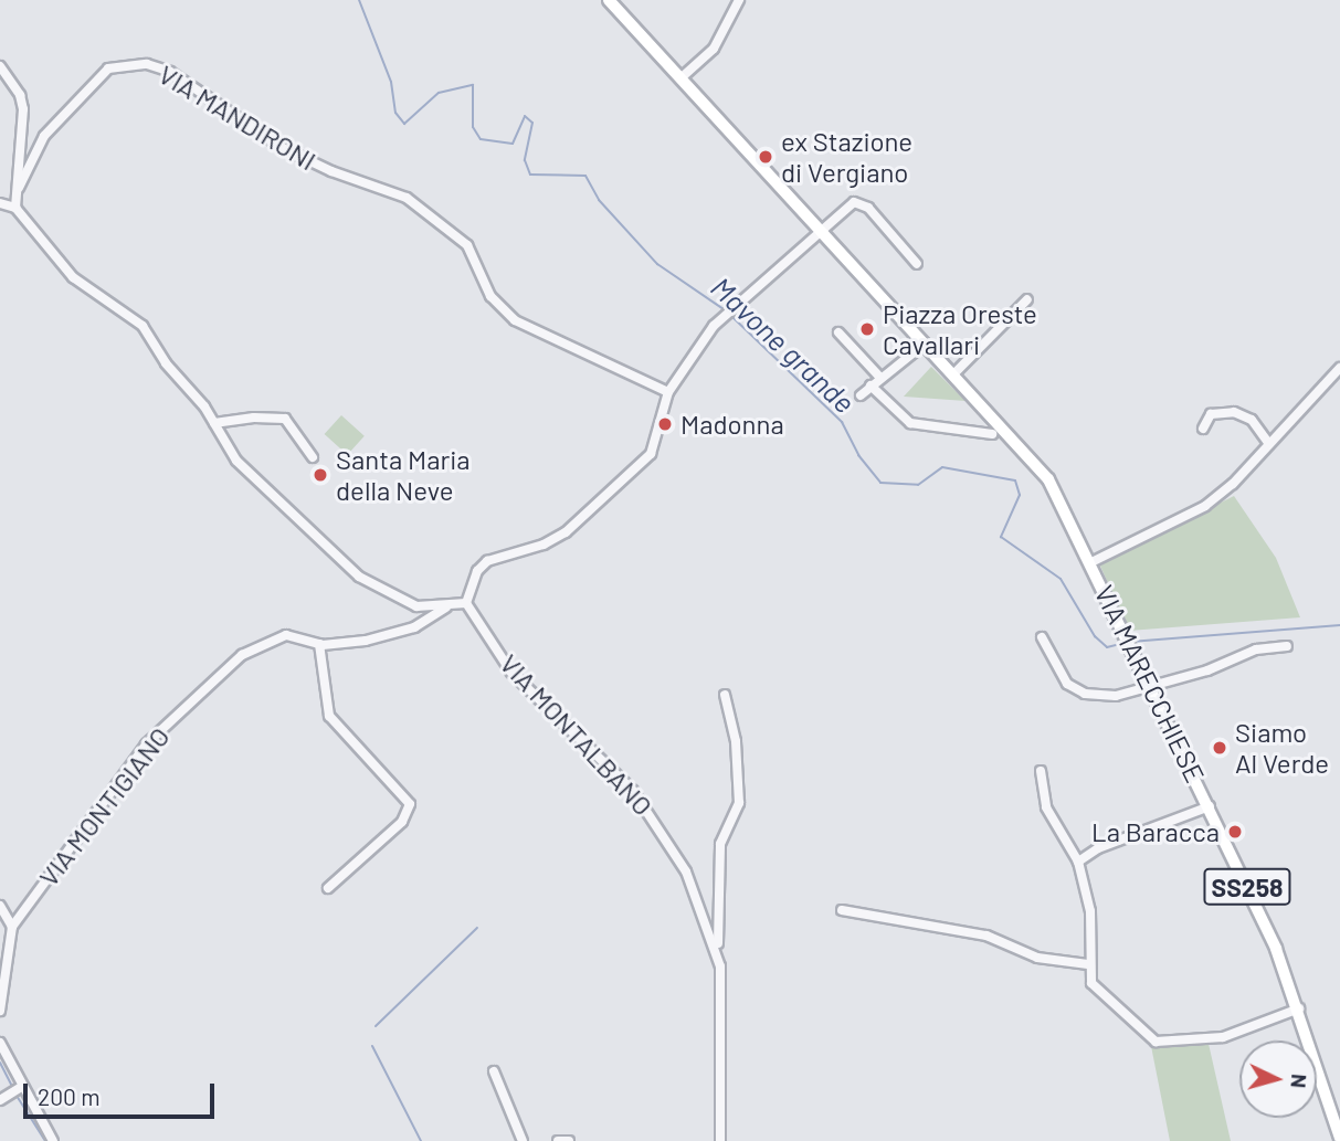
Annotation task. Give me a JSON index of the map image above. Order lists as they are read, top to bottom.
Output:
{
  "streets": {
    "main road": ["VIA MARECCHIESE", "SS258"],
    "street": ["VIA MANDIRONI", "VIA MONTALBANO", "VIA MONTIGIANO"]
  },
  "water": ["Mavone grande"],
  "places": [
    "ex Stazione di Vergiano",
    "Piazza Oreste Cavallari",
    "Madonna",
    "Santa Maria della Neve",
    "Siamo Al Verde",
    "La Baracca"
  ],
  "scale_bar": "200 m",
  "north": "right"
}
